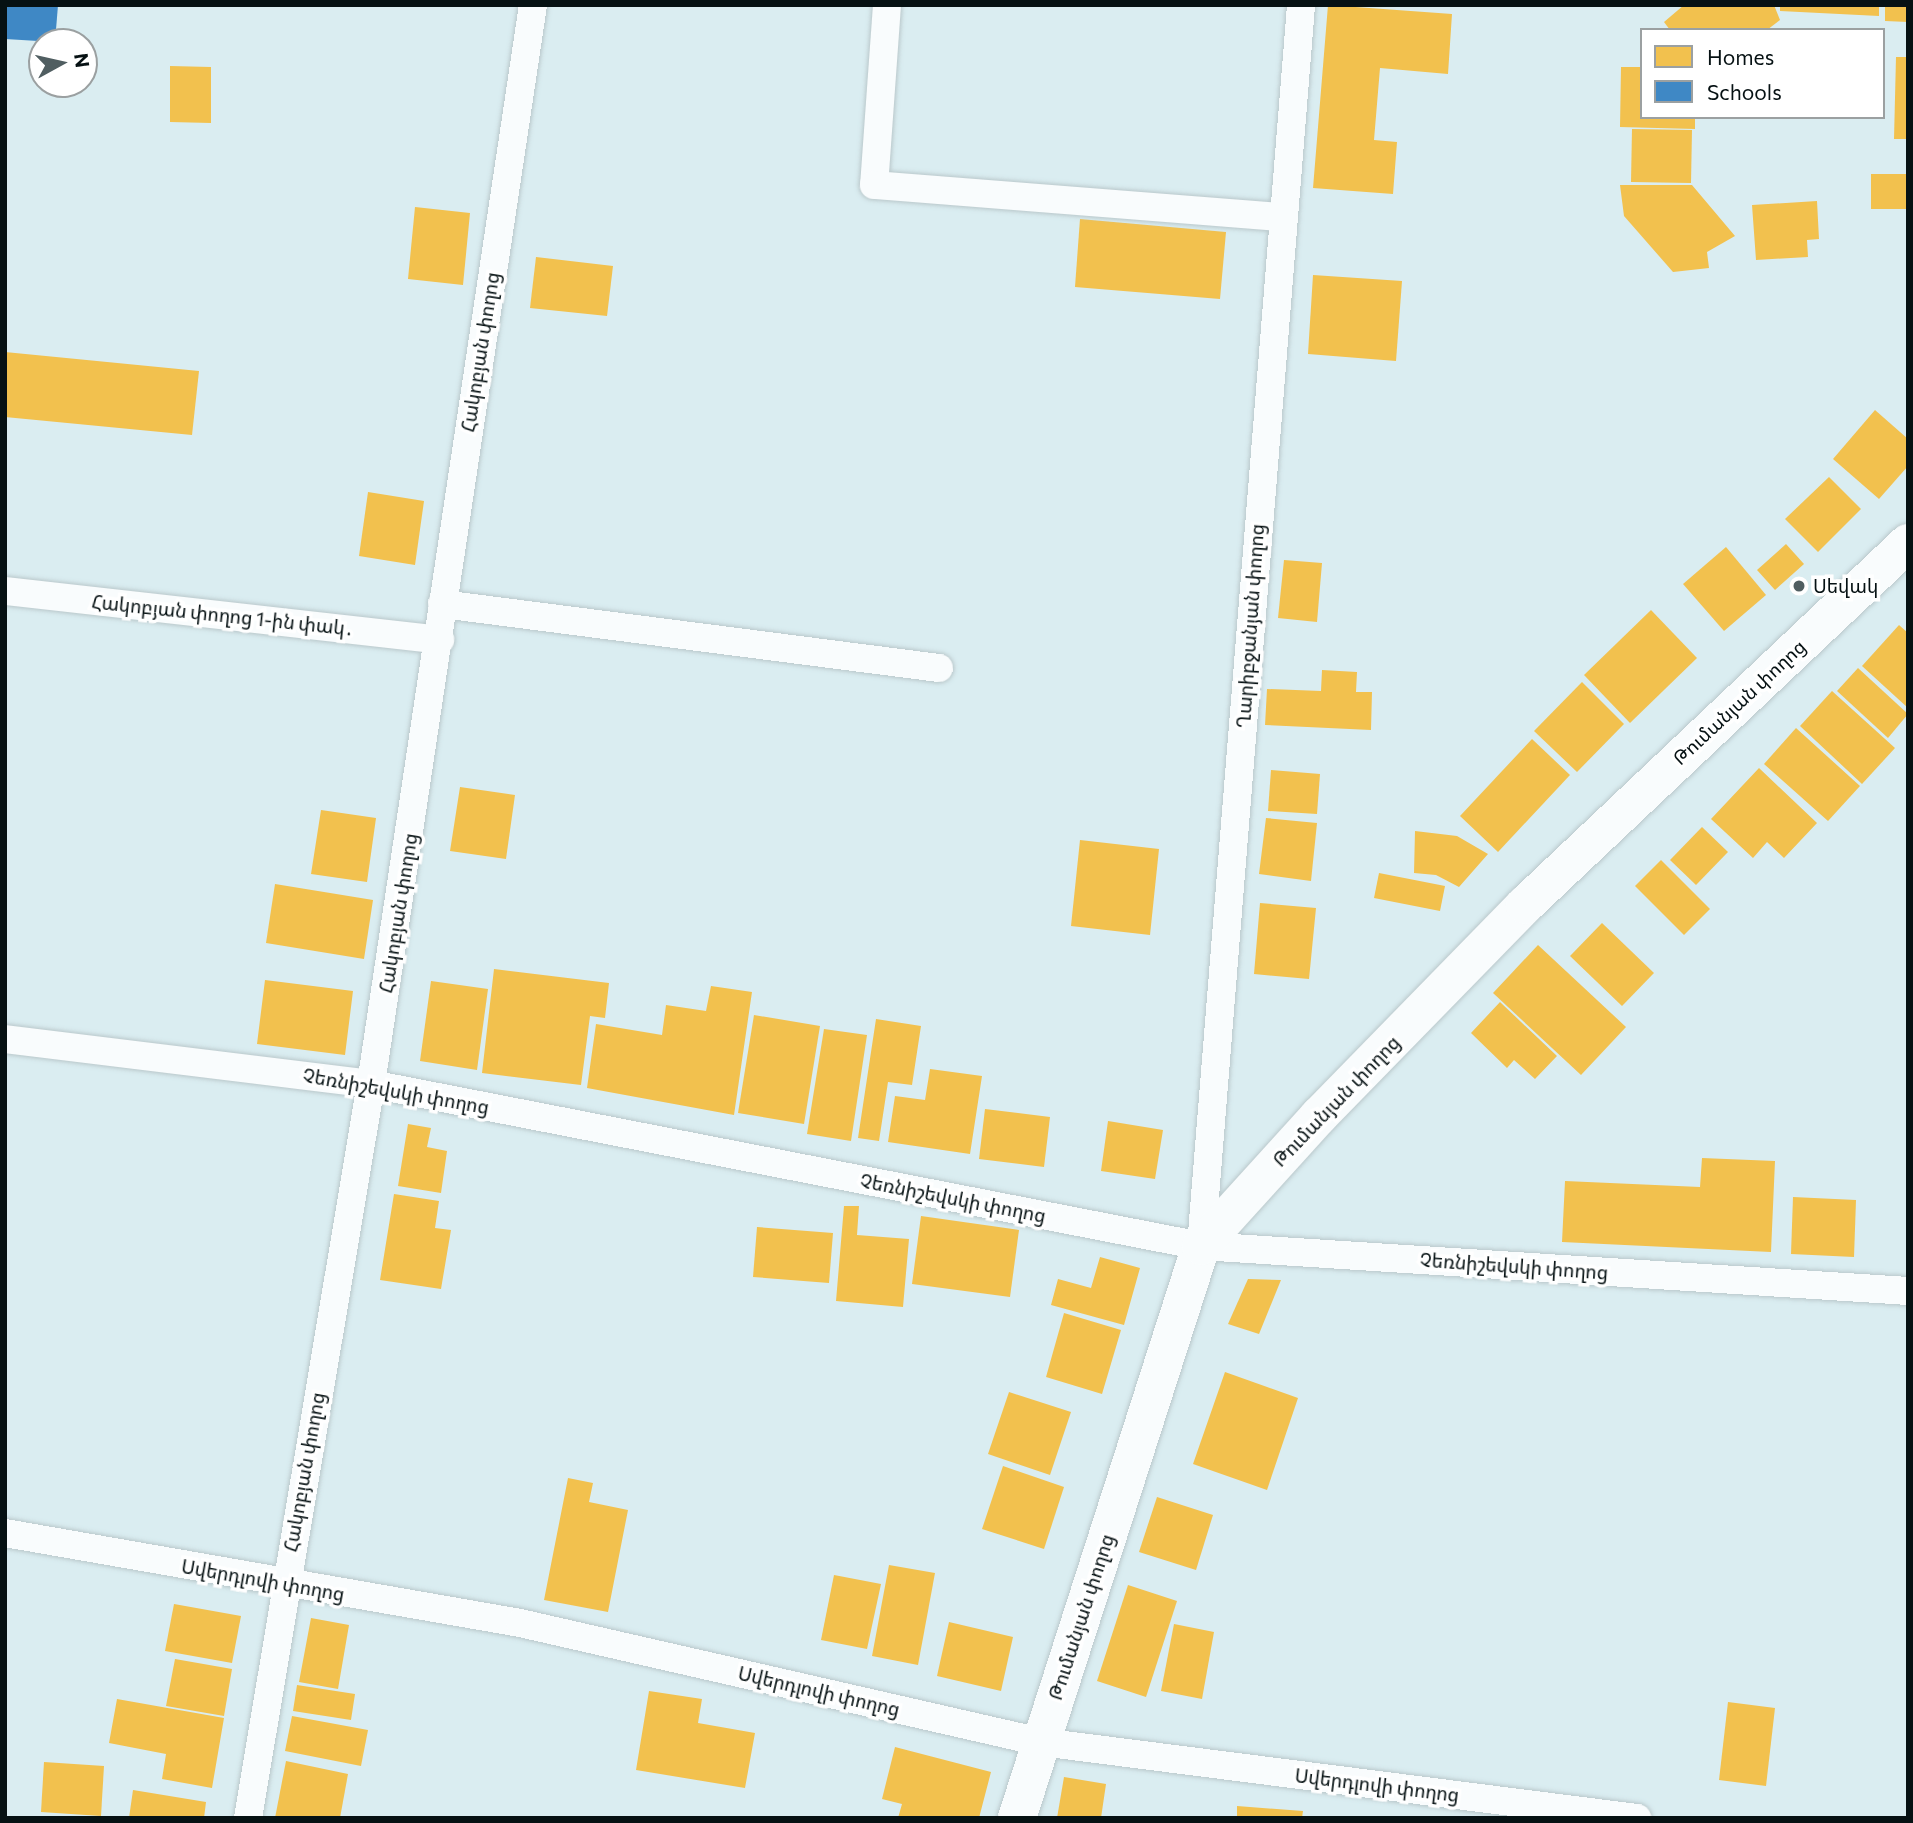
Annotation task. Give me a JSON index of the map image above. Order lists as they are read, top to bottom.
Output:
{
  "streets": {
    "main road": ["Թումանյան փողոց"],
    "street": [
      "Հակոբյան փողոց",
      "Հակոբյան փողոց 1-ին փակ․",
      "Ղարիբջանյան փողոց",
      "Չեռնիշեվսկի փողոց",
      "Սվերդլովի փողոց"
    ]
  },
  "crossings": [
    ["Հակոբյան փողոց", "Հակոբյան փողոց 1-ին փակ․"],
    ["Հակոբյան փողոց", "Չեռնիշեվսկի փողոց"],
    ["Հակոբյան փողոց", "Սվերդլովի փողոց"],
    ["Ղարիբջանյան փողոց", "Թումանյան փողոց"],
    ["Ղարիբջանյան փողոց", "Չեռնիշեվսկի փողոց"],
    ["Թումանյան փողոց", "Չեռնիշեվսկի փողոց"],
    ["Թումանյան փողոց", "Սվերդլովի փողոց"]
  ],
  "places": ["Սեվակ"],
  "legend": ["Homes", "Schools"],
  "north": "right"
}
